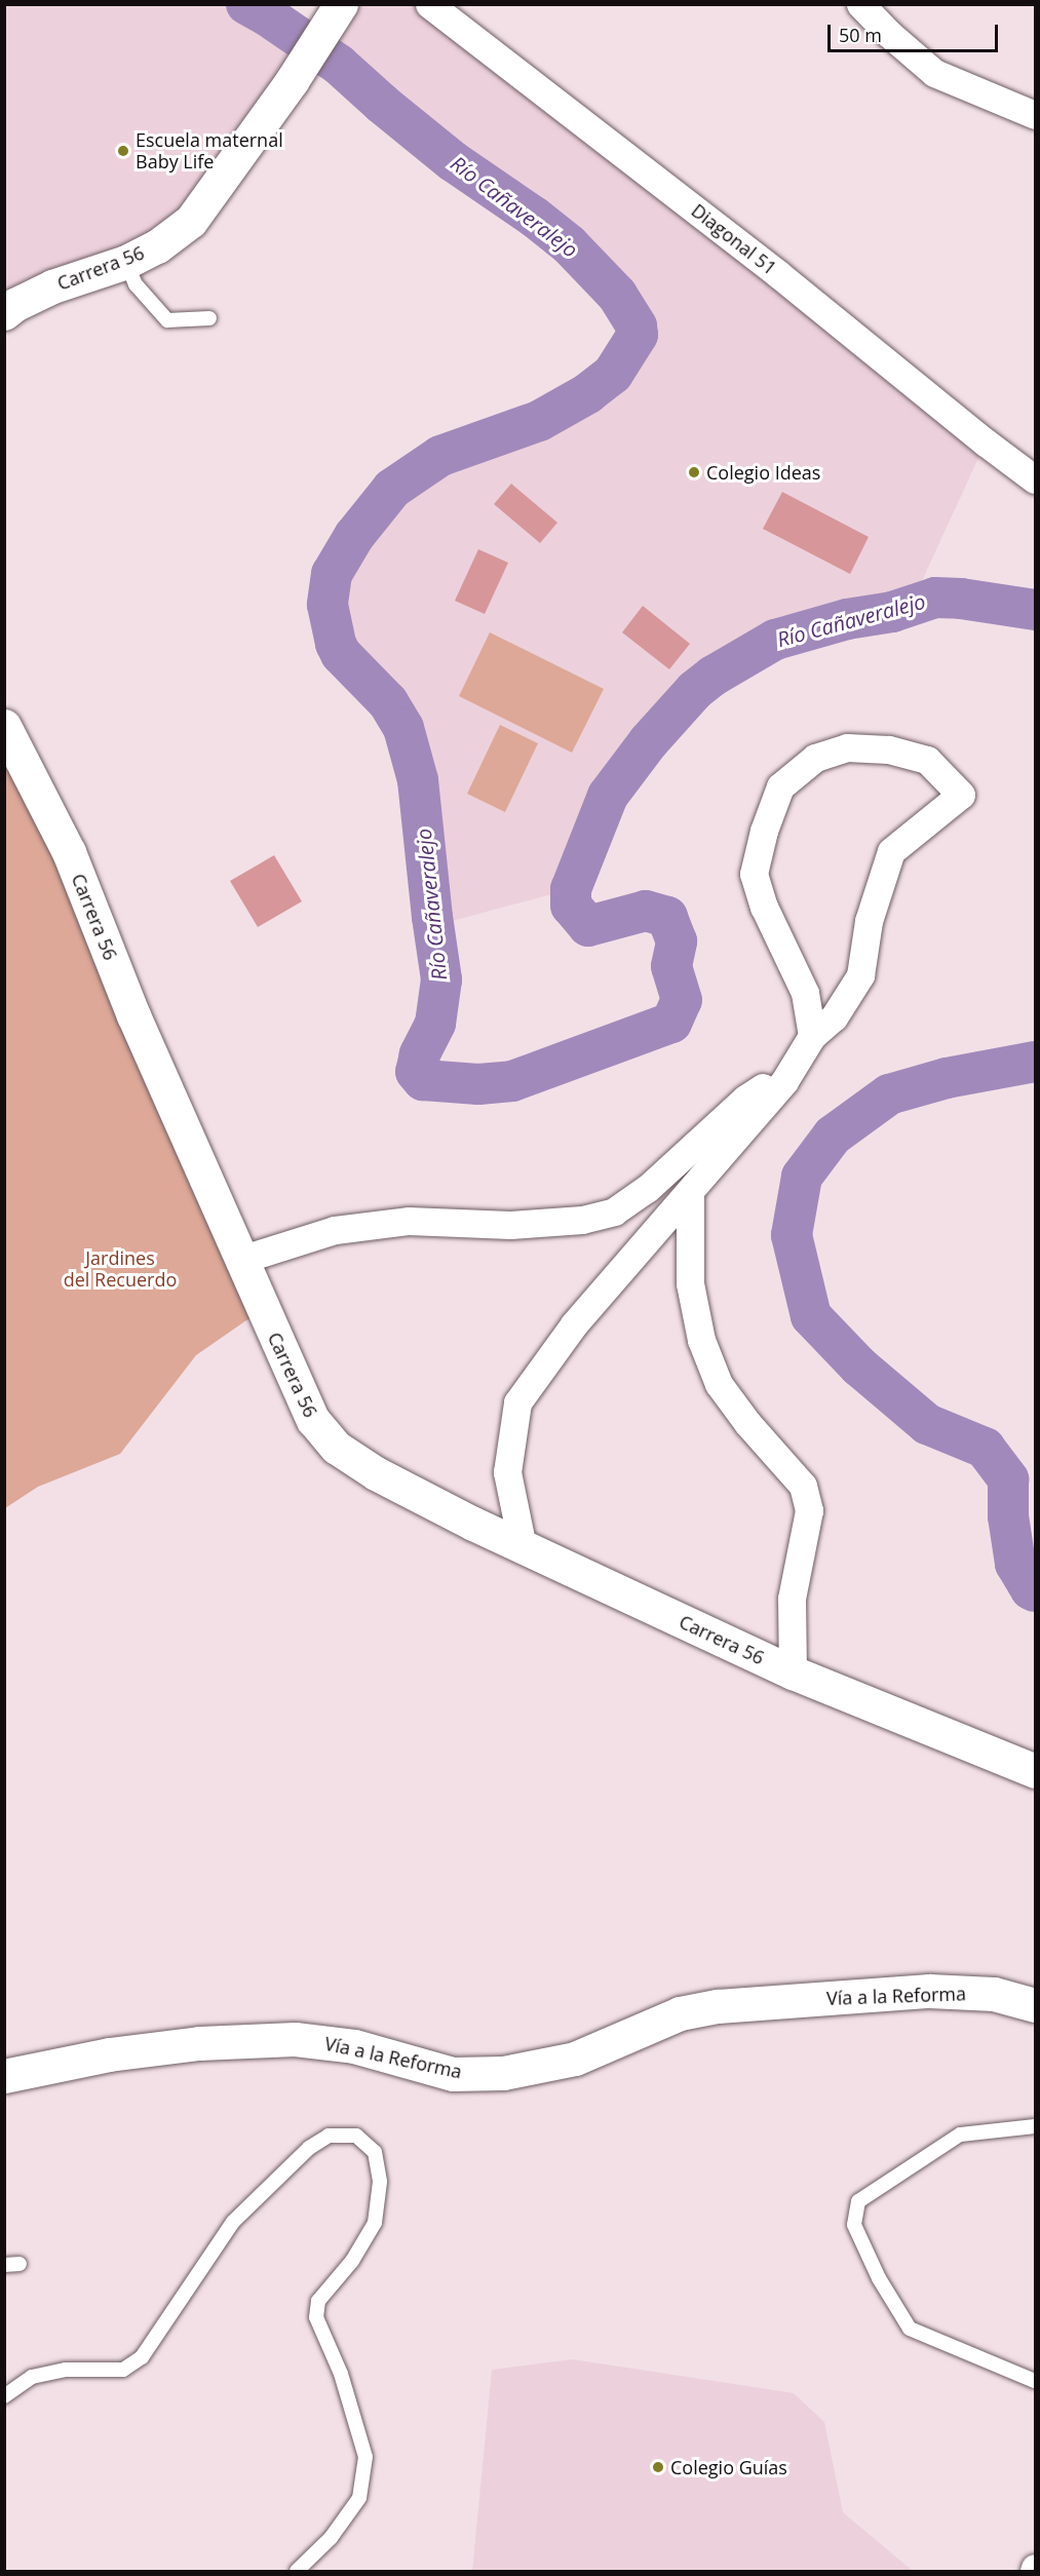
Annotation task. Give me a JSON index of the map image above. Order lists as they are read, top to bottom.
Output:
{
  "streets": {
    "street": ["Diagonal 51", "Carrera 56", "Vía a la Reforma"]
  },
  "water": ["Río Cañaveralejo"],
  "parks": ["Jardines del Recuerdo"],
  "places": ["Escuela maternal Baby Life", "Colegio Ideas", "Colegio Guías"],
  "scale_bar": "50 m"
}
